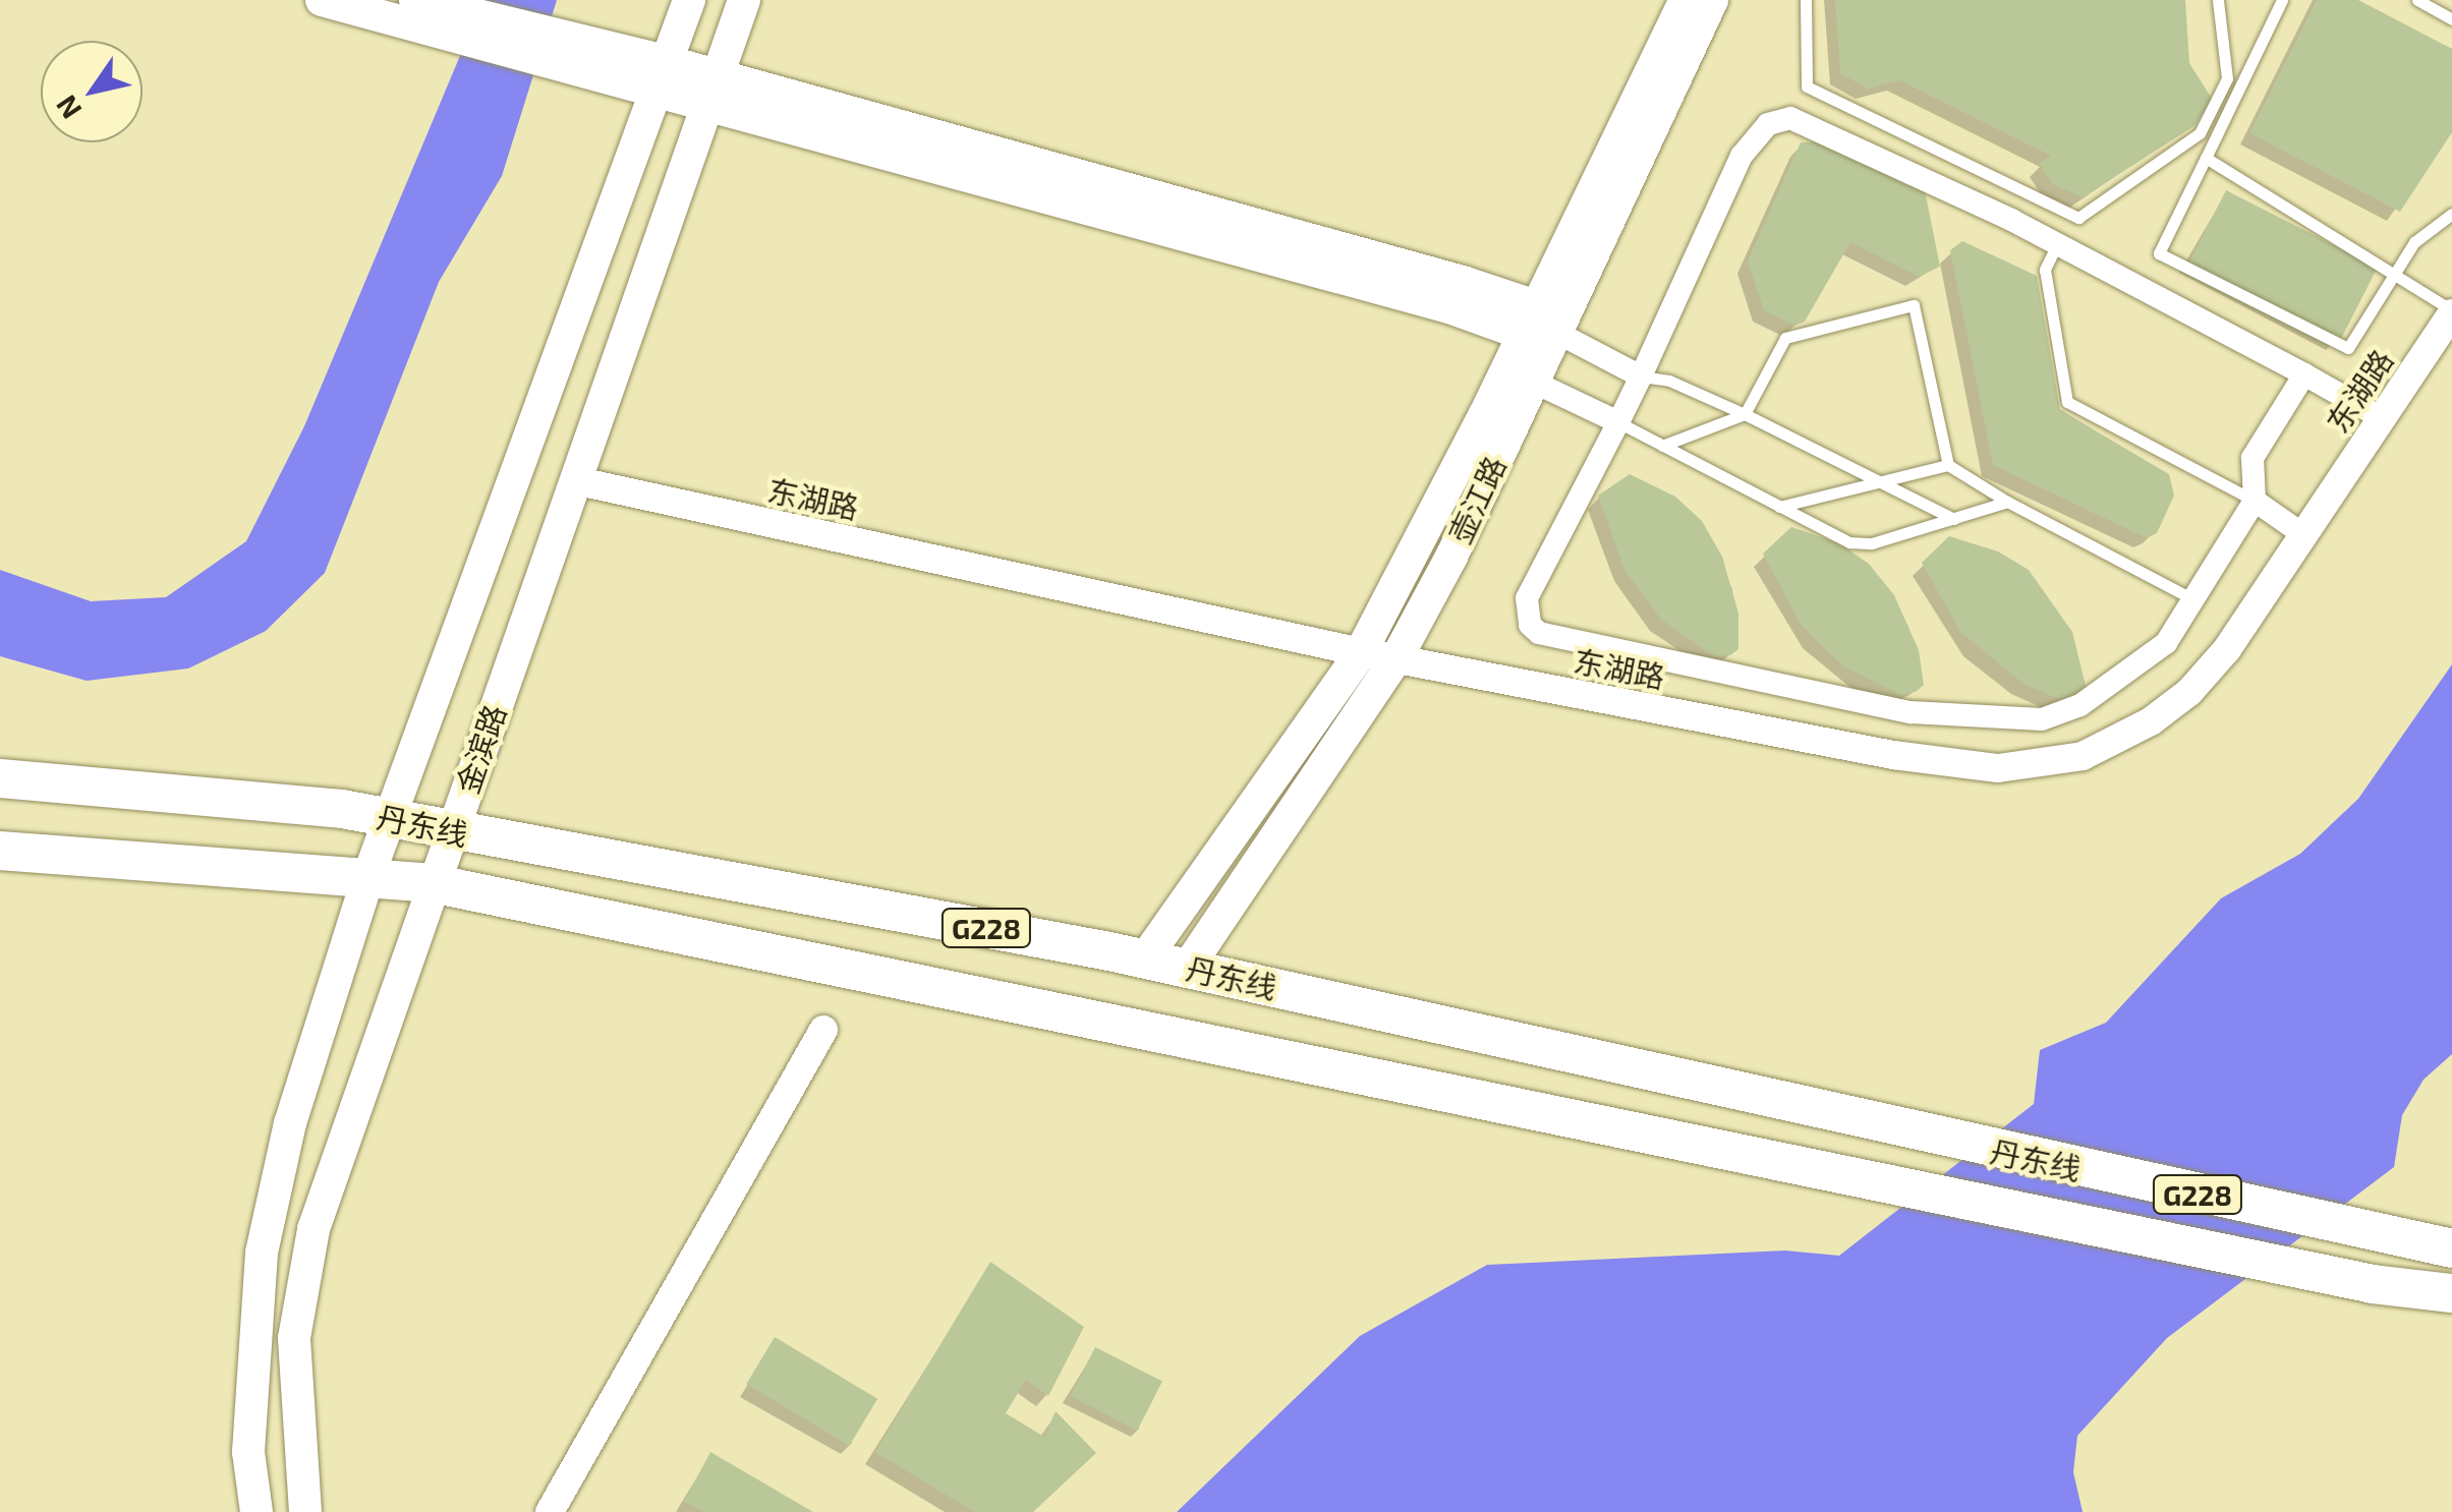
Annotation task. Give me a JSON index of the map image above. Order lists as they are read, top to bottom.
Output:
{
  "streets": {
    "highway": ["丹东线", "G228"],
    "main road": ["壶江路", "金滨路"],
    "street": ["东湖路"]
  },
  "crossings": [
    ["东湖路", "壶江路"],
    ["东湖路", "金滨路"],
    ["壶江路", "丹东线"],
    ["金滨路", "丹东线"]
  ],
  "north": "bottom left"
}
